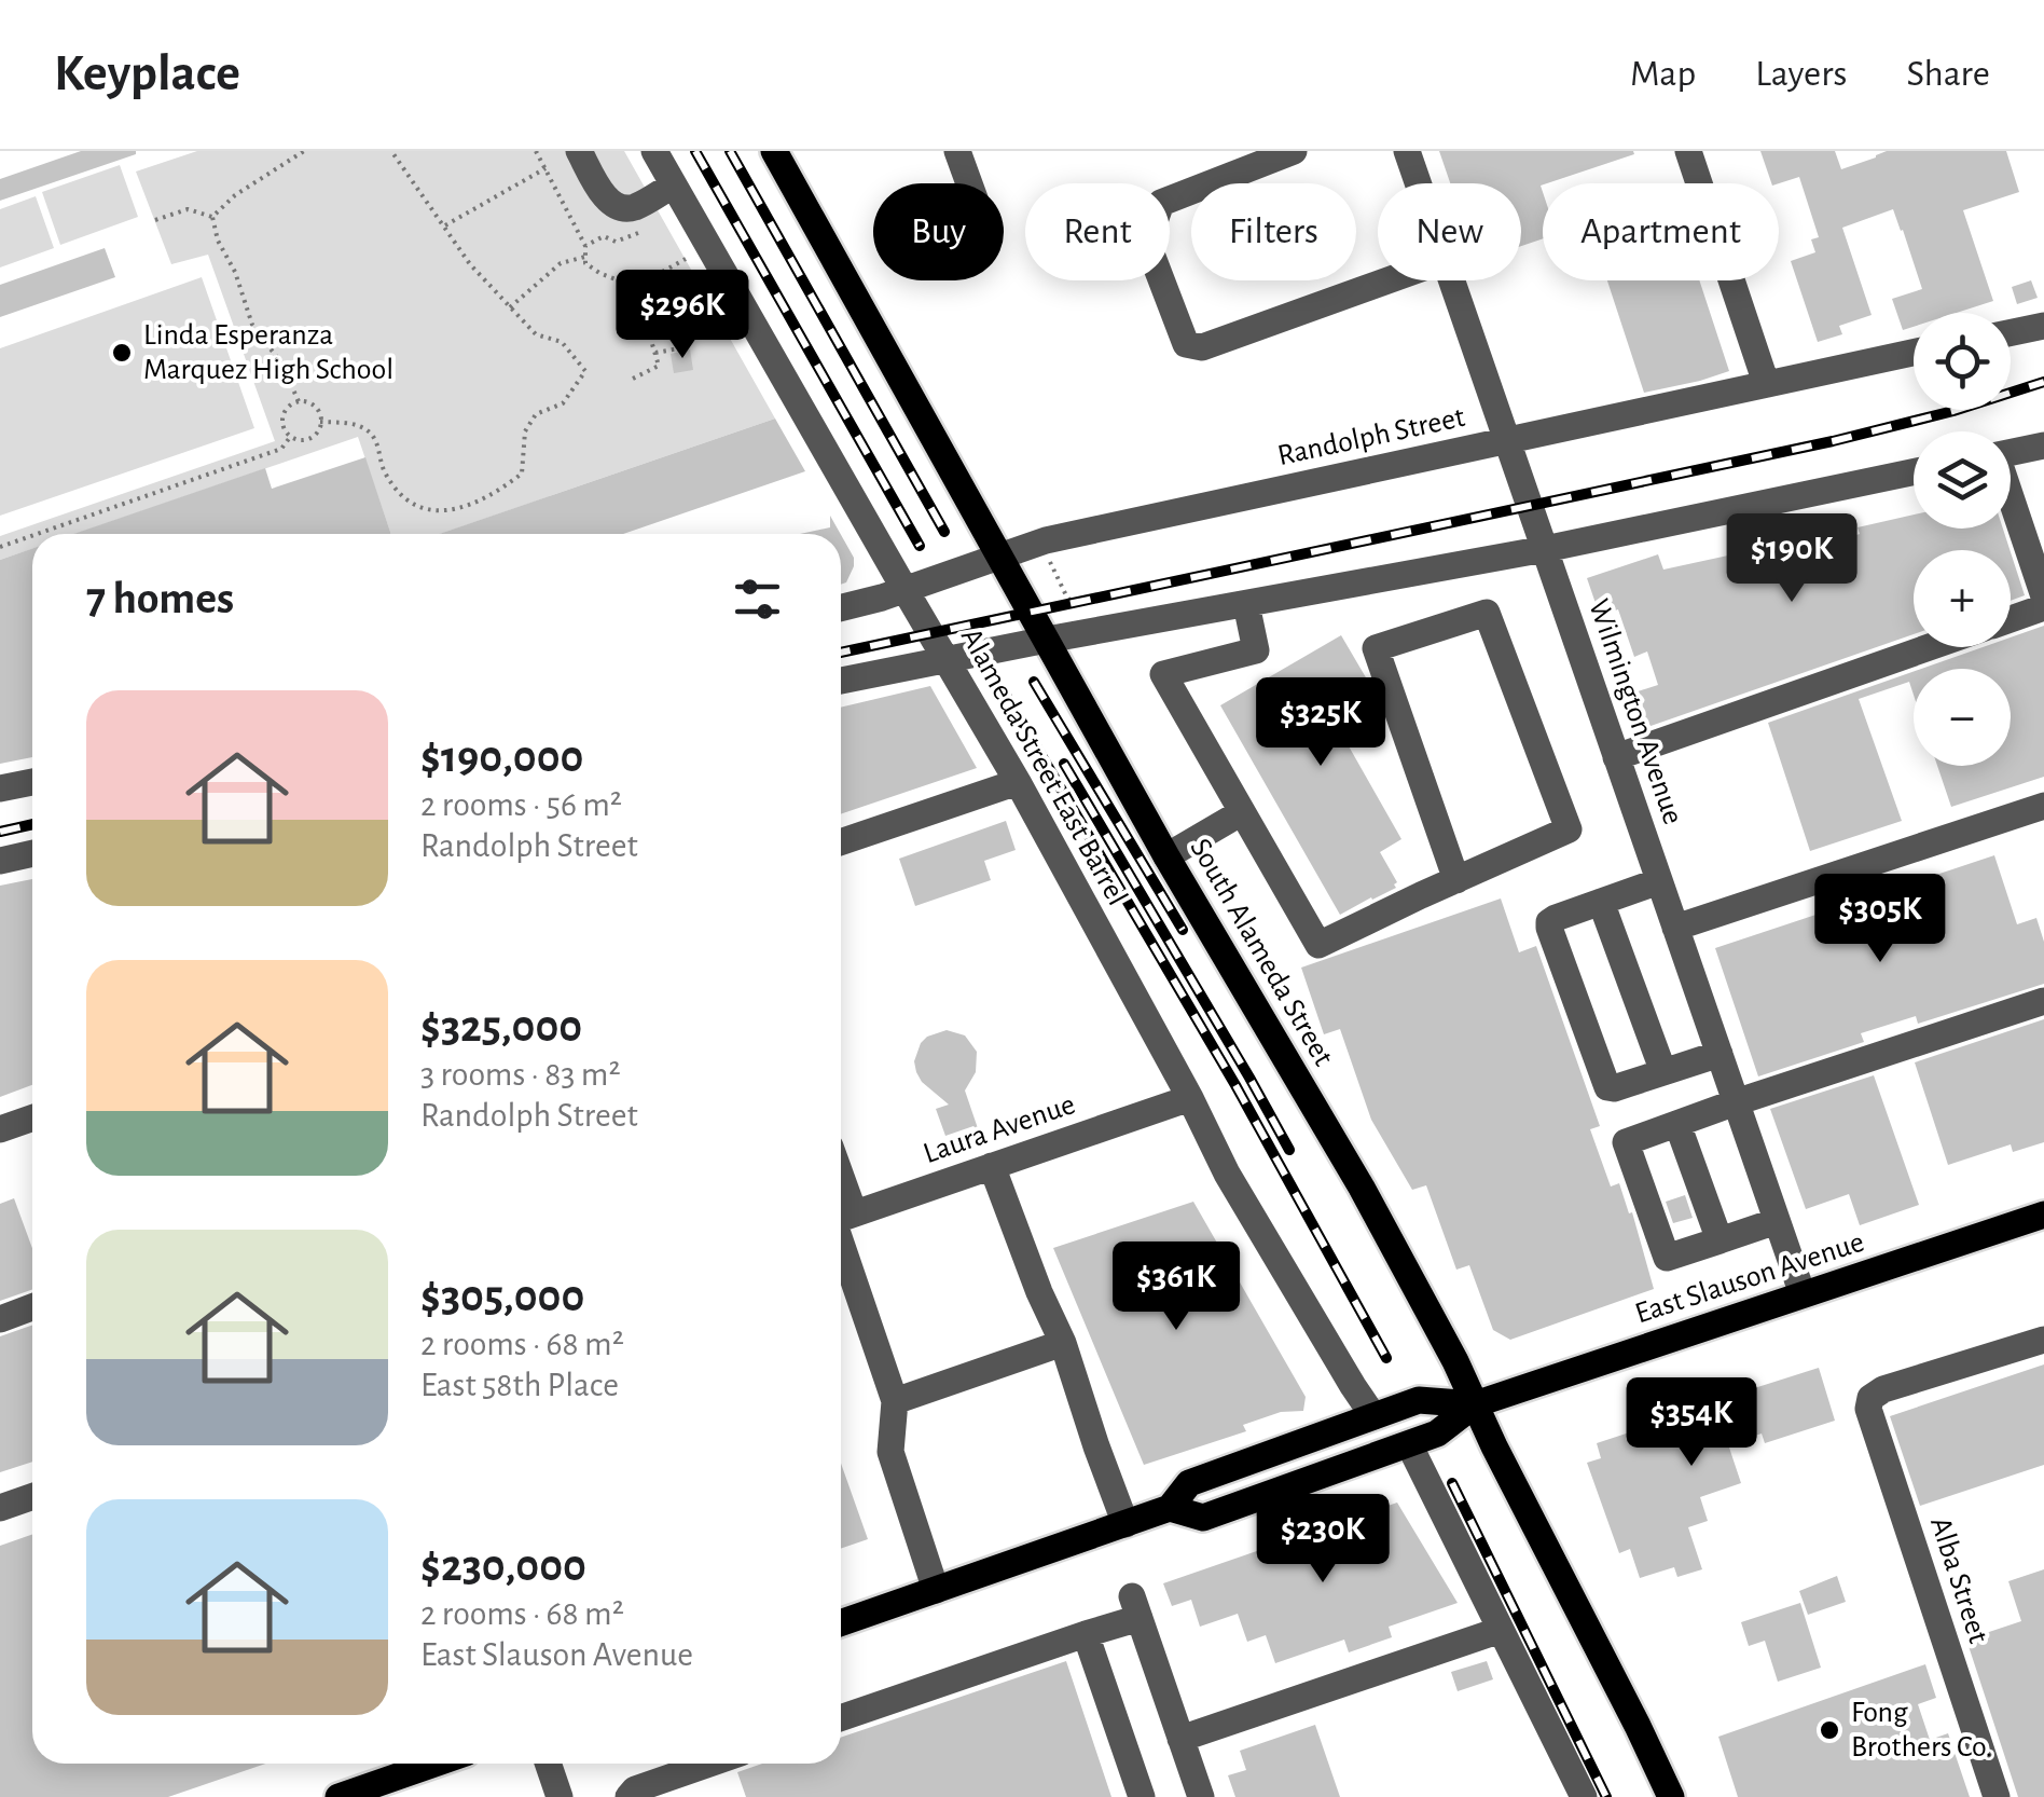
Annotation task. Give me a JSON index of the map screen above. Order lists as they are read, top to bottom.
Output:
{
  "streets": {
    "main road": ["South Alameda Street", "East Slauson Avenue"],
    "street": [
      "Randolph Street",
      "Wilmington Avenue",
      "Alameda Street East Barrel",
      "Laura Avenue",
      "Alba Street"
    ]
  },
  "crossings": [
    ["Randolph Street", "Wilmington Avenue"],
    ["Randolph Street", "Alameda Street East Barrel"],
    ["Randolph Street", "South Alameda Street"],
    ["Wilmington Avenue", "East Slauson Avenue"],
    ["Alameda Street East Barrel", "Laura Avenue"],
    ["Alameda Street East Barrel", "East Slauson Avenue"],
    ["South Alameda Street", "East Slauson Avenue"]
  ],
  "places": ["Linda Esperanza Marquez High School", "Fong Brothers Co."],
  "page": {
    "header": "Keyplace",
    "nav": ["Map", "Layers", "Share"],
    "chip": [
      "Buy",
      "Rent",
      "Filters",
      "New",
      "Apartment"
    ],
    "price": [
      "$296K",
      "$190K",
      "$325K",
      "$305K",
      "$361K",
      "$354K",
      "$230K"
    ],
    "map_buttons": ["+", "−"],
    "heading": "7 homes",
    "list": [
      {
        "name": "$190,000",
        "note": "2 rooms · 56 m² · Randolph Street"
      },
      {
        "name": "$325,000",
        "note": "3 rooms · 83 m² · Randolph Street"
      },
      {
        "name": "$305,000",
        "note": "2 rooms · 68 m² · East 58th Place"
      },
      {
        "name": "$230,000",
        "note": "2 rooms · 68 m² · East Slauson Avenue"
      }
    ]
  }
}
